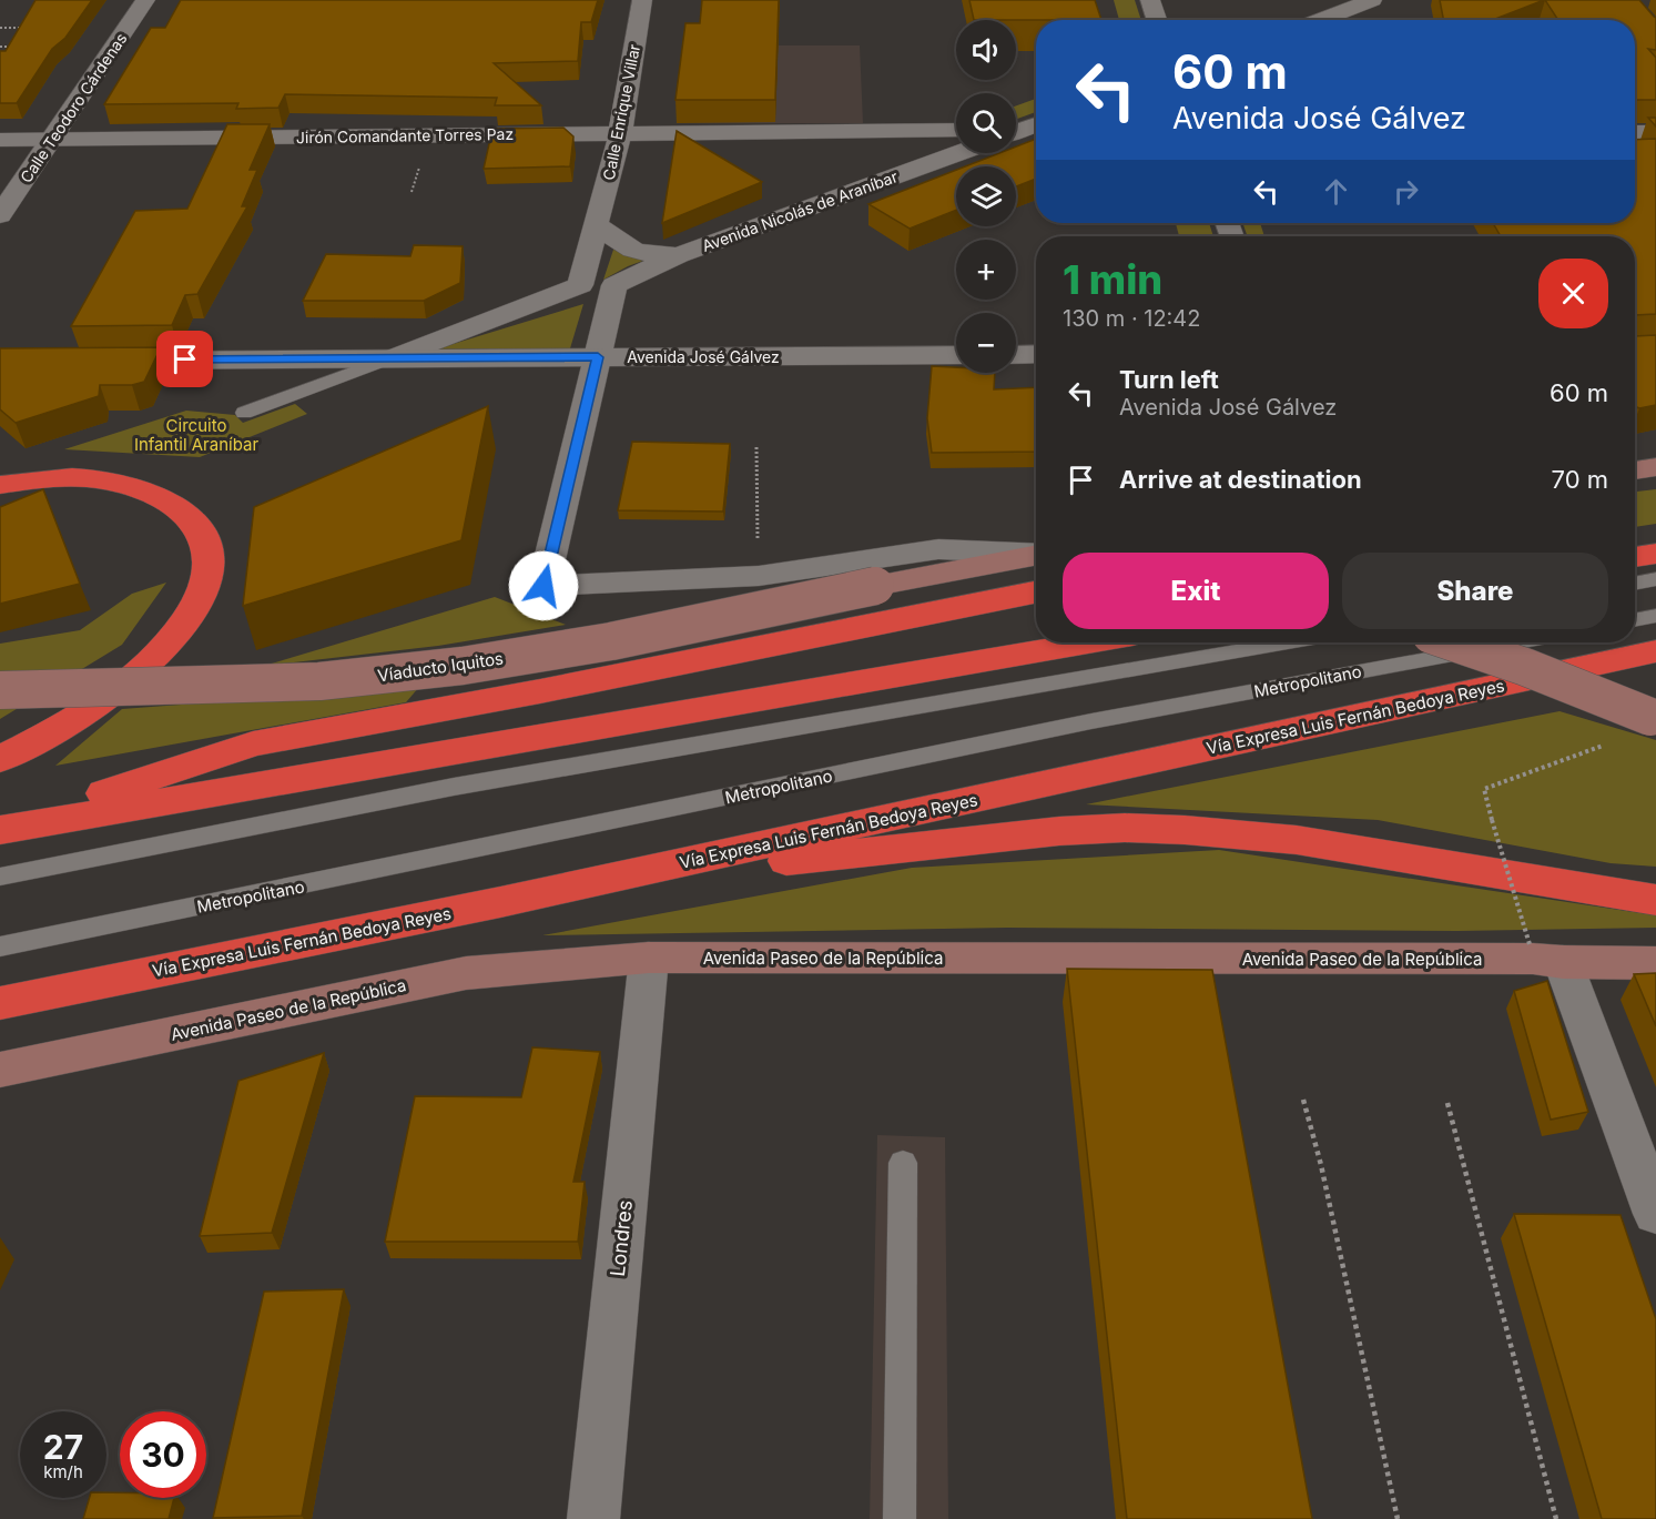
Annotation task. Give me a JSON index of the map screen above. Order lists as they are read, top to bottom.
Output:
{
  "streets": {
    "highway": ["Vía Expresa Luis Fernán Bedoya Reyes"],
    "main road": ["Víaducto Iquitos", "Avenida Paseo de la República"],
    "street": [
      "Calle Teodoro Cárdenas",
      "Calle Enrique Villar",
      "Jirón Comandante Torres Paz",
      "Avenida Nicolás de Araníbar",
      "Avenida José Gálvez",
      "Londres"
    ],
    "lane": ["Metropolitano"]
  },
  "crossings": [
    ["Calle Teodoro Cárdenas", "Jirón Comandante Torres Paz"],
    ["Calle Enrique Villar", "Jirón Comandante Torres Paz"],
    ["Calle Enrique Villar", "Avenida José Gálvez"],
    ["Avenida Nicolás de Araníbar", "Avenida José Gálvez"],
    ["Avenida Paseo de la República", "Londres"]
  ],
  "parks": ["Circuito Infantil Araníbar"],
  "page": {
    "map_buttons": ["+", "−"],
    "turn": ["60 m", "Avenida José Gálvez"],
    "heading": ["1 min", "130 m · 12:42"],
    "list": [
      {
        "name": "Turn left",
        "note": "Avenida José Gálvez",
        "value": "60 m"
      },
      {
        "name": "Arrive at destination",
        "value": "70 m"
      }
    ],
    "buttons": ["Exit", "Share"],
    "speed": "27 km/h",
    "limit": "30"
  }
}
